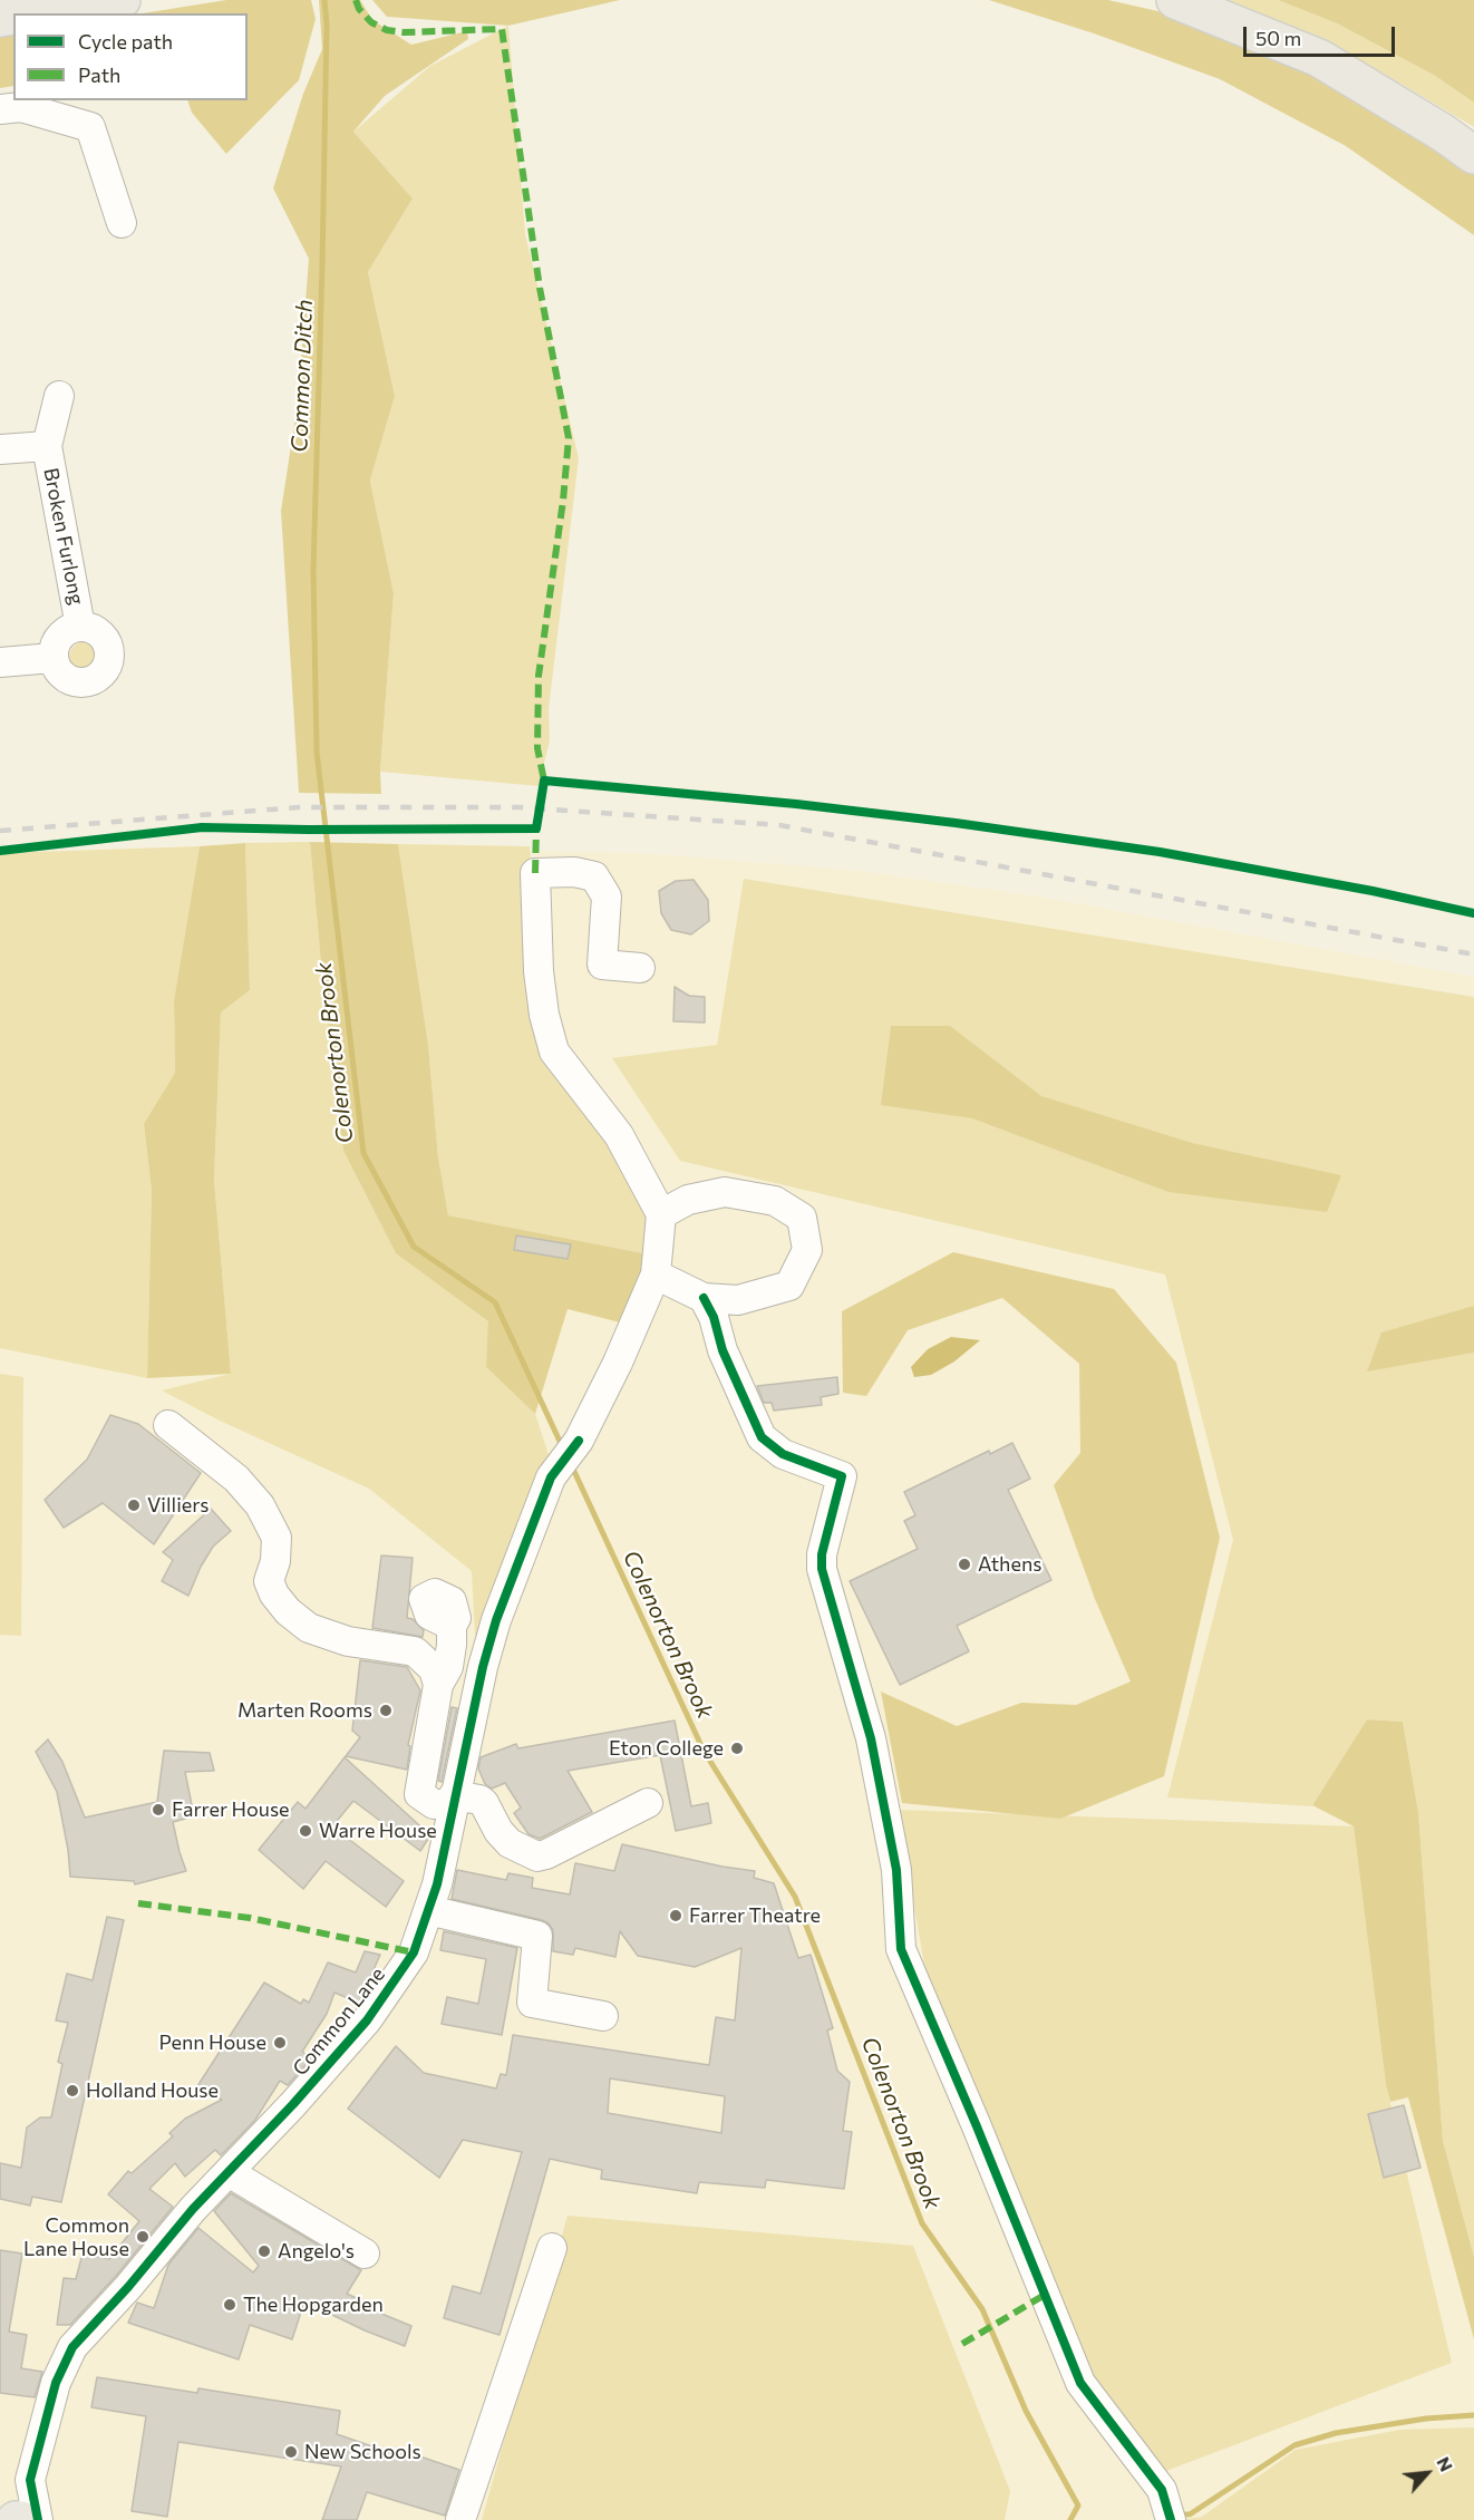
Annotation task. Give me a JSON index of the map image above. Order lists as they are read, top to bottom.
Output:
{
  "streets": {
    "street": ["Broken Furlong", "Common Lane"]
  },
  "water": ["Common Ditch", "Colenorton Brook"],
  "places": [
    "Villiers",
    "Athens",
    "Marten Rooms",
    "Eton College",
    "Farrer House",
    "Warre House",
    "Farrer Theatre",
    "Penn House",
    "Holland House",
    "Common Lane House",
    "Angelo's",
    "The Hopgarden",
    "New Schools"
  ],
  "legend": ["Cycle path", "Path"],
  "scale_bar": "50 m",
  "north": "top right"
}
